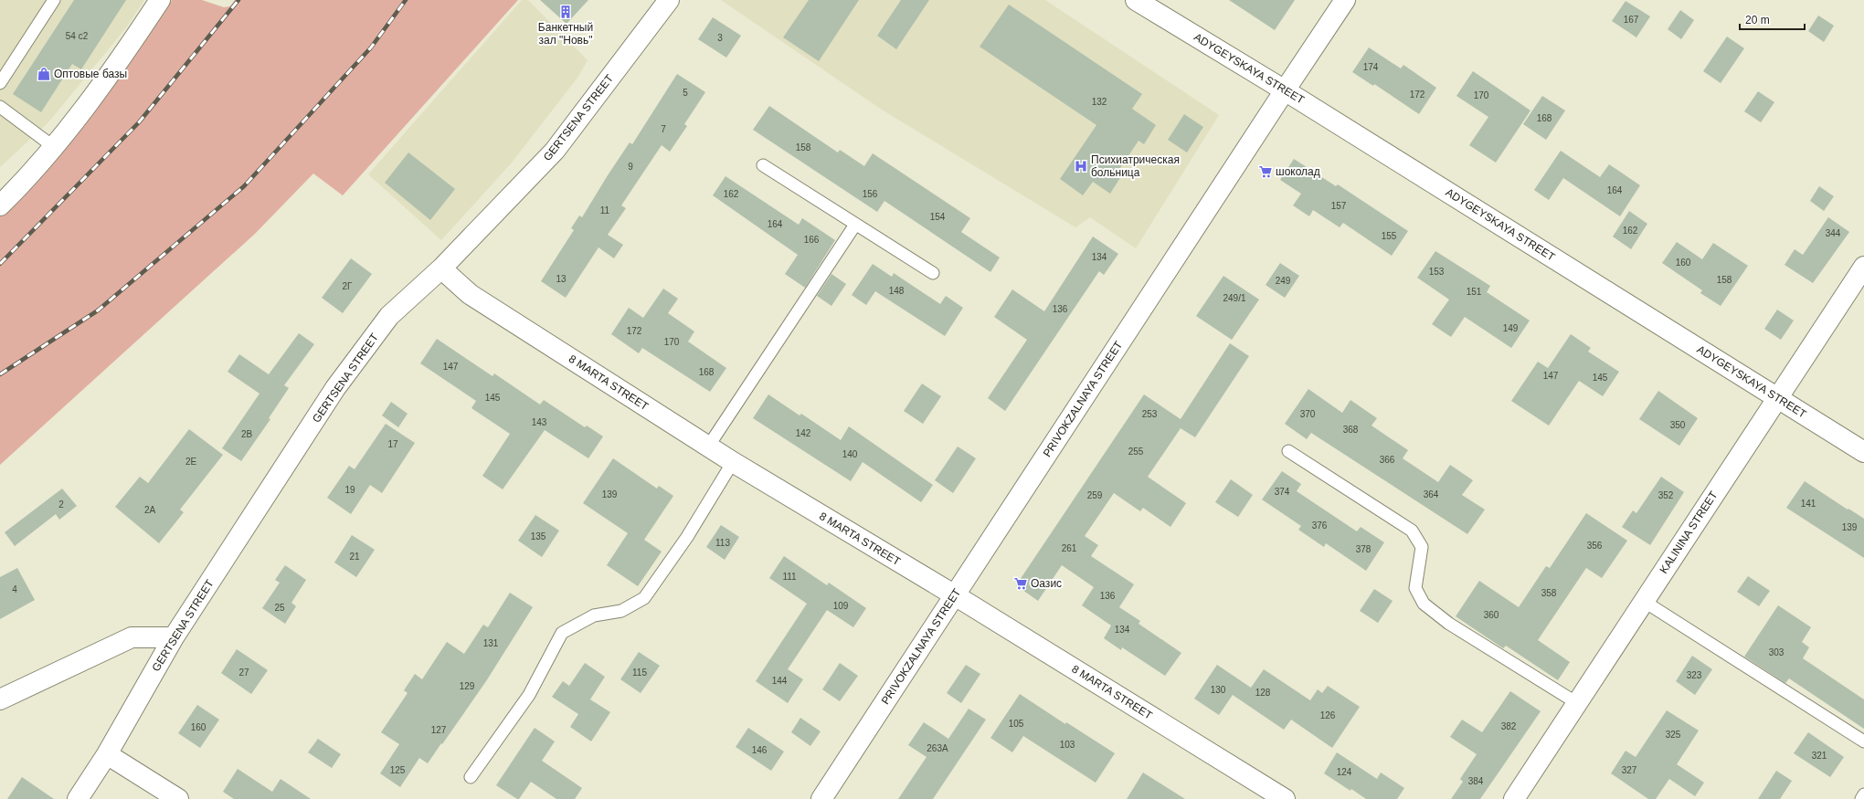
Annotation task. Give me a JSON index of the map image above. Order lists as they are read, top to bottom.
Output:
{
  "streets": {
    "street": [
      "ADYGEYSKAYA STREET",
      "GERTSENA STREET",
      "8 MARTA STREET",
      "PRIVOKZALNAYA STREET",
      "KALININA STREET"
    ]
  },
  "crossings": [
    ["ADYGEYSKAYA STREET", "PRIVOKZALNAYA STREET"],
    ["ADYGEYSKAYA STREET", "KALININA STREET"],
    ["GERTSENA STREET", "8 MARTA STREET"],
    ["8 MARTA STREET", "PRIVOKZALNAYA STREET"]
  ],
  "places": {
    "building": ["Банкетный зал \"Новь\""],
    "shop": ["Оптовые базы"],
    "hospital": ["Психиатрическая больница"],
    "supermarket": ["шоколад", "Оазис"]
  },
  "house_numbers": [
    "167",
    "54 с2",
    "3",
    "174",
    "5",
    "172",
    "170",
    "132",
    "168",
    "7",
    "158",
    "9",
    "164",
    "162",
    "156",
    "157",
    "11",
    "154",
    "164",
    "162",
    "344",
    "155",
    "166",
    "134",
    "160",
    "153",
    "13",
    "158",
    "249",
    "2Г",
    "148",
    "151",
    "249/1",
    "136",
    "149",
    "172",
    "170",
    "147",
    "168",
    "147",
    "145",
    "145",
    "253",
    "370",
    "143",
    "350",
    "368",
    "142",
    "2В",
    "17",
    "255",
    "140",
    "366",
    "2Е",
    "19",
    "374",
    "139",
    "364",
    "259",
    "352",
    "141",
    "2",
    "2А",
    "376",
    "139",
    "135",
    "113",
    "356",
    "261",
    "378",
    "21",
    "111",
    "4",
    "358",
    "136",
    "109",
    "25",
    "360",
    "134",
    "131",
    "303",
    "27",
    "115",
    "323",
    "144",
    "129",
    "130",
    "128",
    "126",
    "105",
    "382",
    "160",
    "127",
    "325",
    "103",
    "263А",
    "146",
    "321",
    "125",
    "327",
    "124",
    "384"
  ],
  "scale_bar": "20 m"
}
